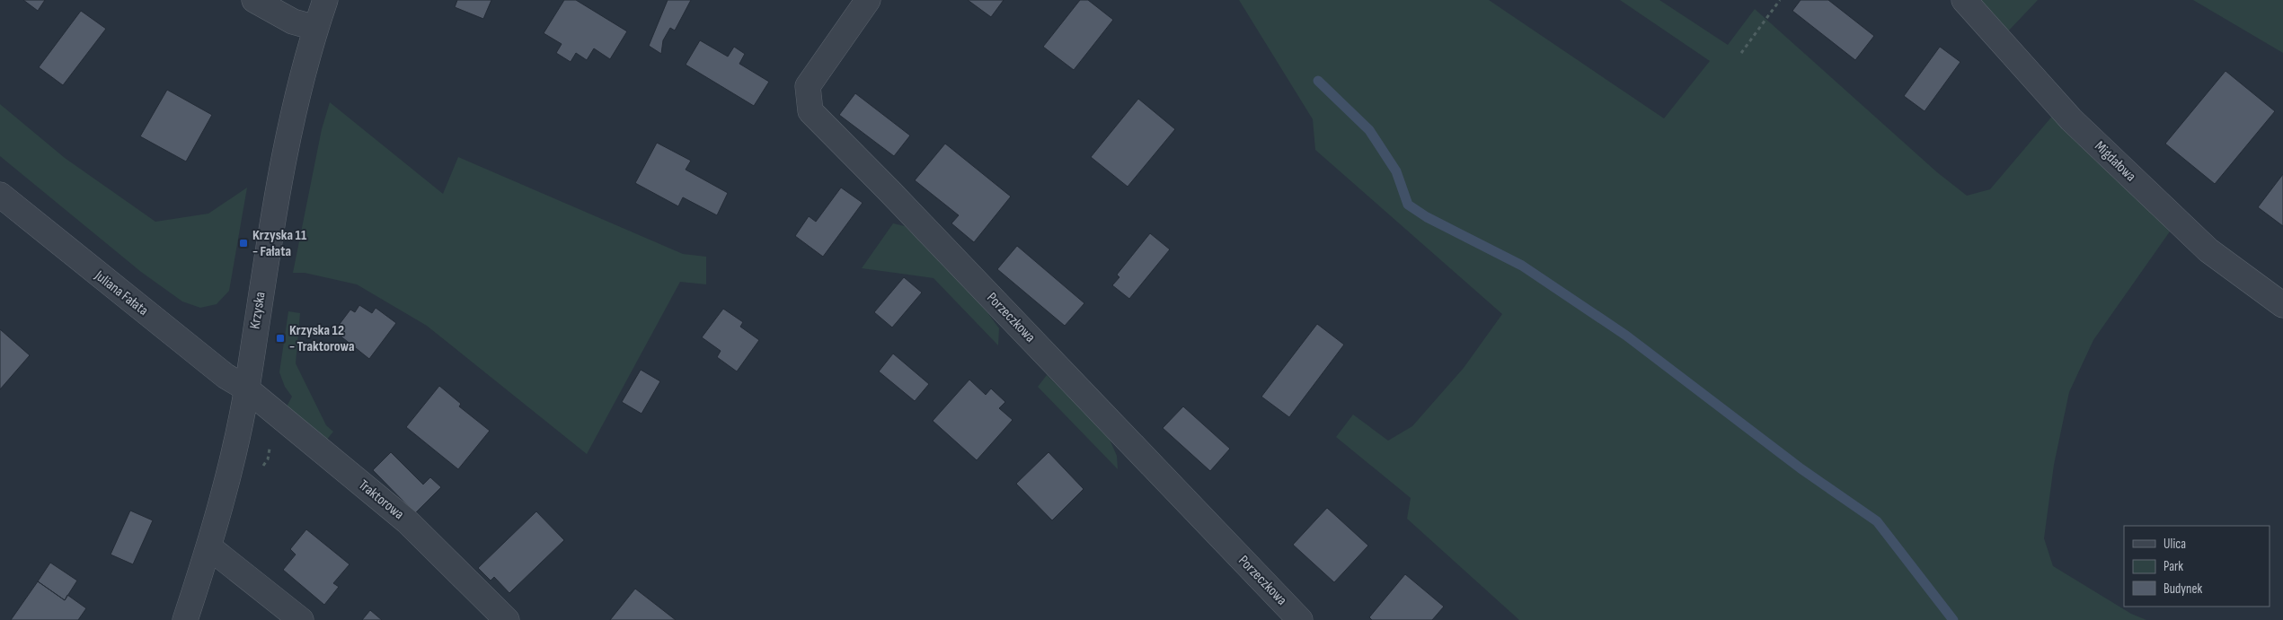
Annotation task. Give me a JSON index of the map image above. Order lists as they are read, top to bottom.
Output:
{
  "streets": {
    "street": [
      "Migdałowa",
      "Juliana Fałata",
      "Krzyska",
      "Porzeczkowa",
      "Traktorowa"
    ]
  },
  "crossings": [
    ["Juliana Fałata", "Krzyska"],
    ["Juliana Fałata", "Traktorowa"],
    ["Krzyska", "Traktorowa"]
  ],
  "places": {
    "transit": ["Krzyska 11 - Fałata", "Krzyska 12 - Traktorowa"]
  },
  "legend": ["Ulica", "Park", "Budynek"]
}
